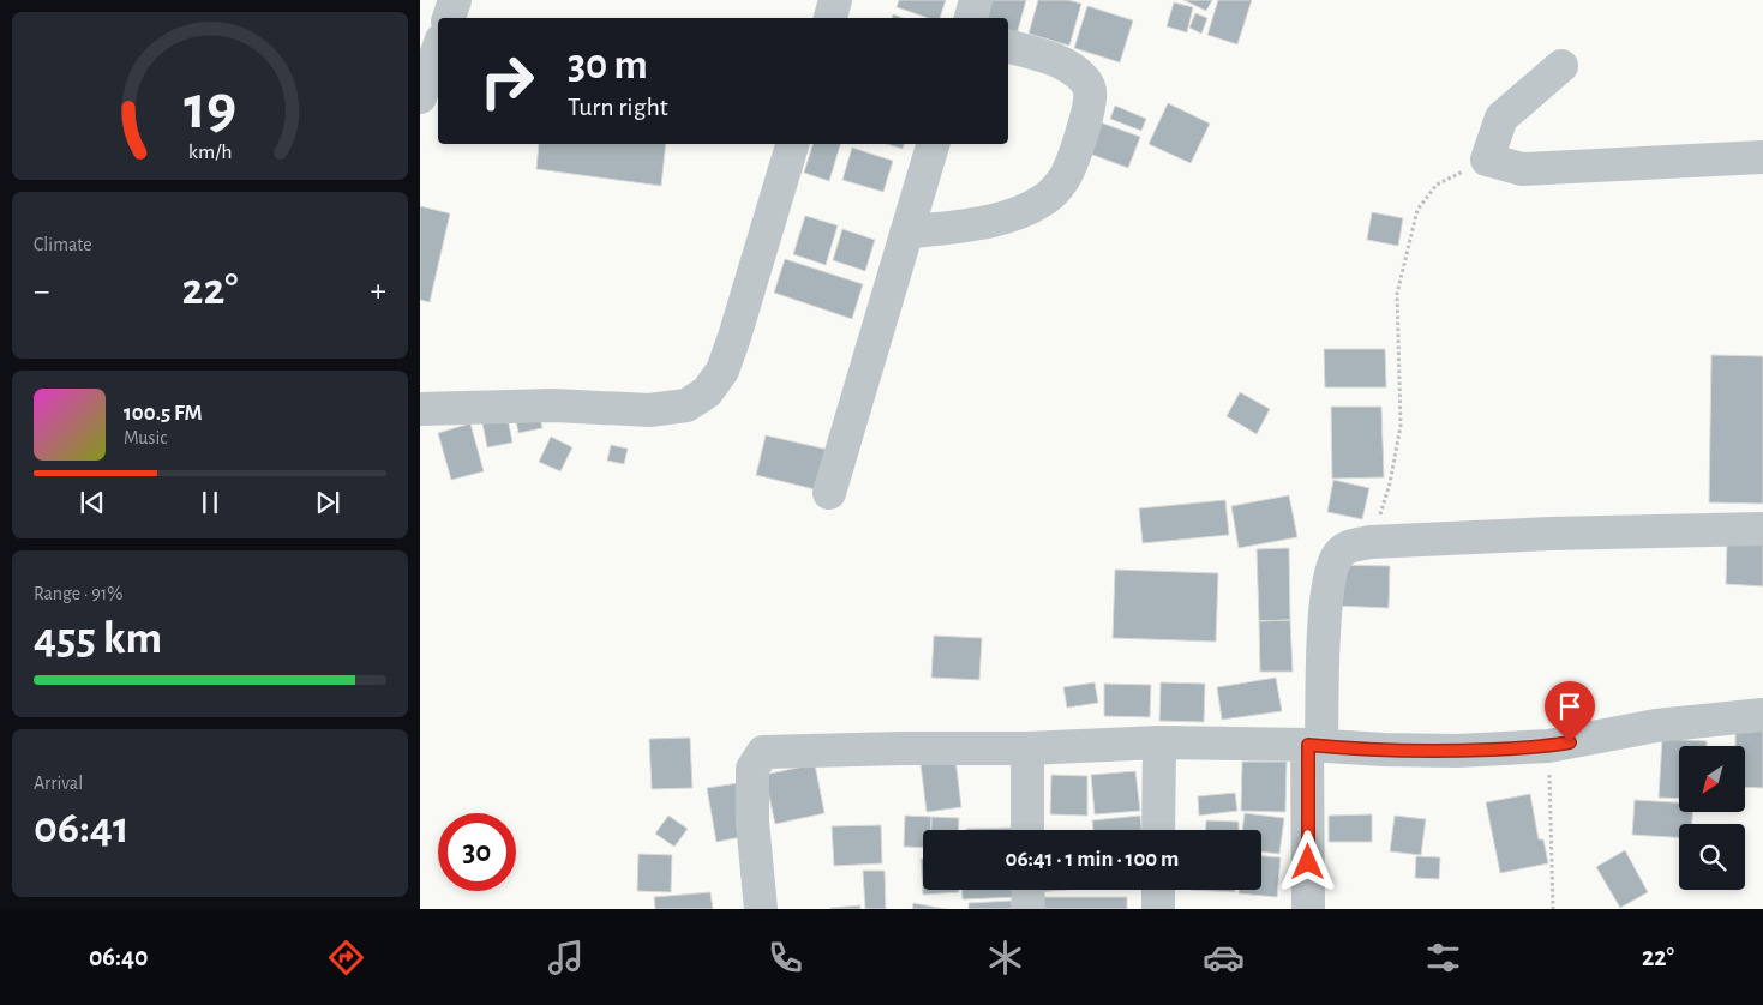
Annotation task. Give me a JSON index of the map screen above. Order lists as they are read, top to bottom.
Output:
{
  "north": "bottom left",
  "page": {
    "turn": ["30 m", "Turn right"],
    "tile": [
      "Climate",
      ["Range · 91%", "455 km"],
      ["Arrival", "06:41"]
    ],
    "heat": ["−", "22°", "+"],
    "song": ["100.5 FM", "Music"],
    "limit": "30",
    "trip": "06:41 · 1 min · 100 m",
    "tabs": ["06:40", "22°"],
    "gauge": ["19", "km/h"]
  }
}
